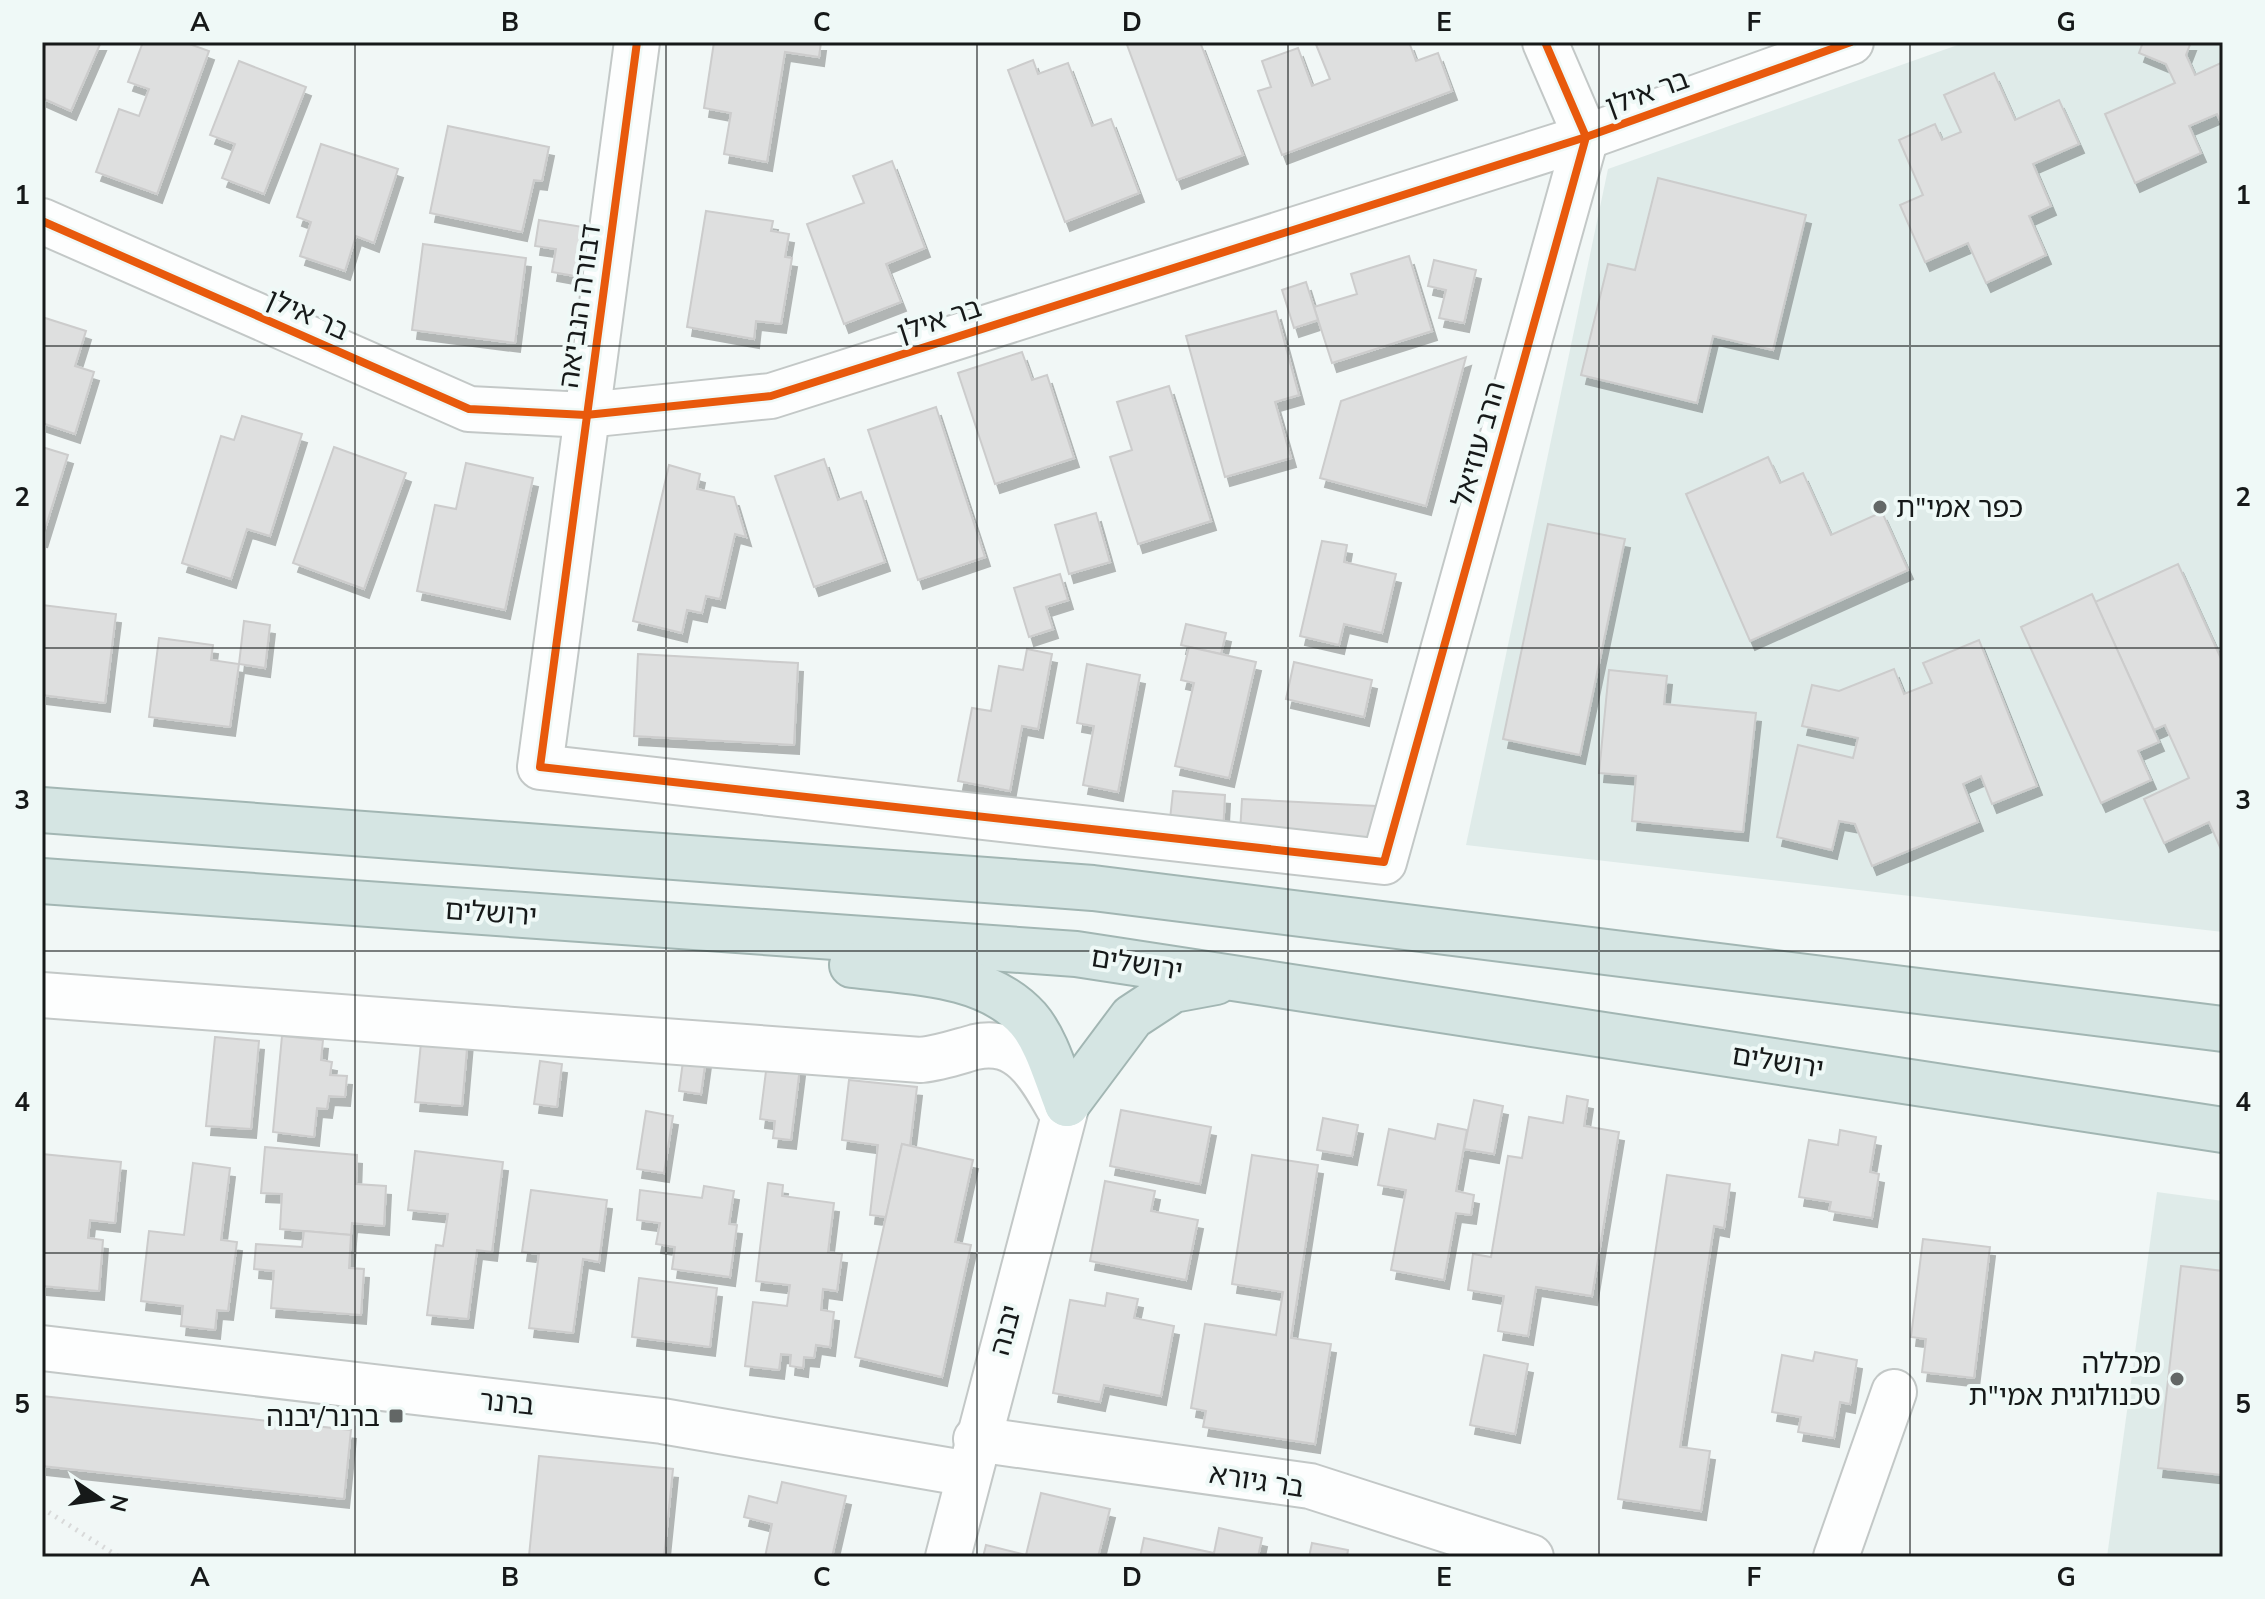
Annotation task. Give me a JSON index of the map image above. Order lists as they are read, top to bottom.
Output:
{
  "streets": {
    "highway": ["ירושלים"],
    "street": [
      "בר אילן",
      "דבורה הנביאה",
      "הרב עוזיאל",
      "יבנה",
      "ברנר",
      "בר גיורא"
    ]
  },
  "crossings": [
    ["בר אילן", "דבורה הנביאה"],
    ["בר אילן", "הרב עוזיאל"],
    ["דבורה הנביאה", "הרב עוזיאל"],
    ["יבנה", "ברנר"],
    ["יבנה", "בר גיורא"],
    ["ברנר", "בר גיורא"]
  ],
  "places": {
    "other": ["כפר אמי\"ת", "מכללה טכנולוגית אמי\"ת"],
    "transit": ["ברנר/יבנה"]
  },
  "north": "right",
  "grid": {
    "columns": [
      "A",
      "B",
      "C",
      "D",
      "E",
      "F",
      "G"
    ],
    "rows": [
      "1",
      "2",
      "3",
      "4",
      "5"
    ]
  }
}
